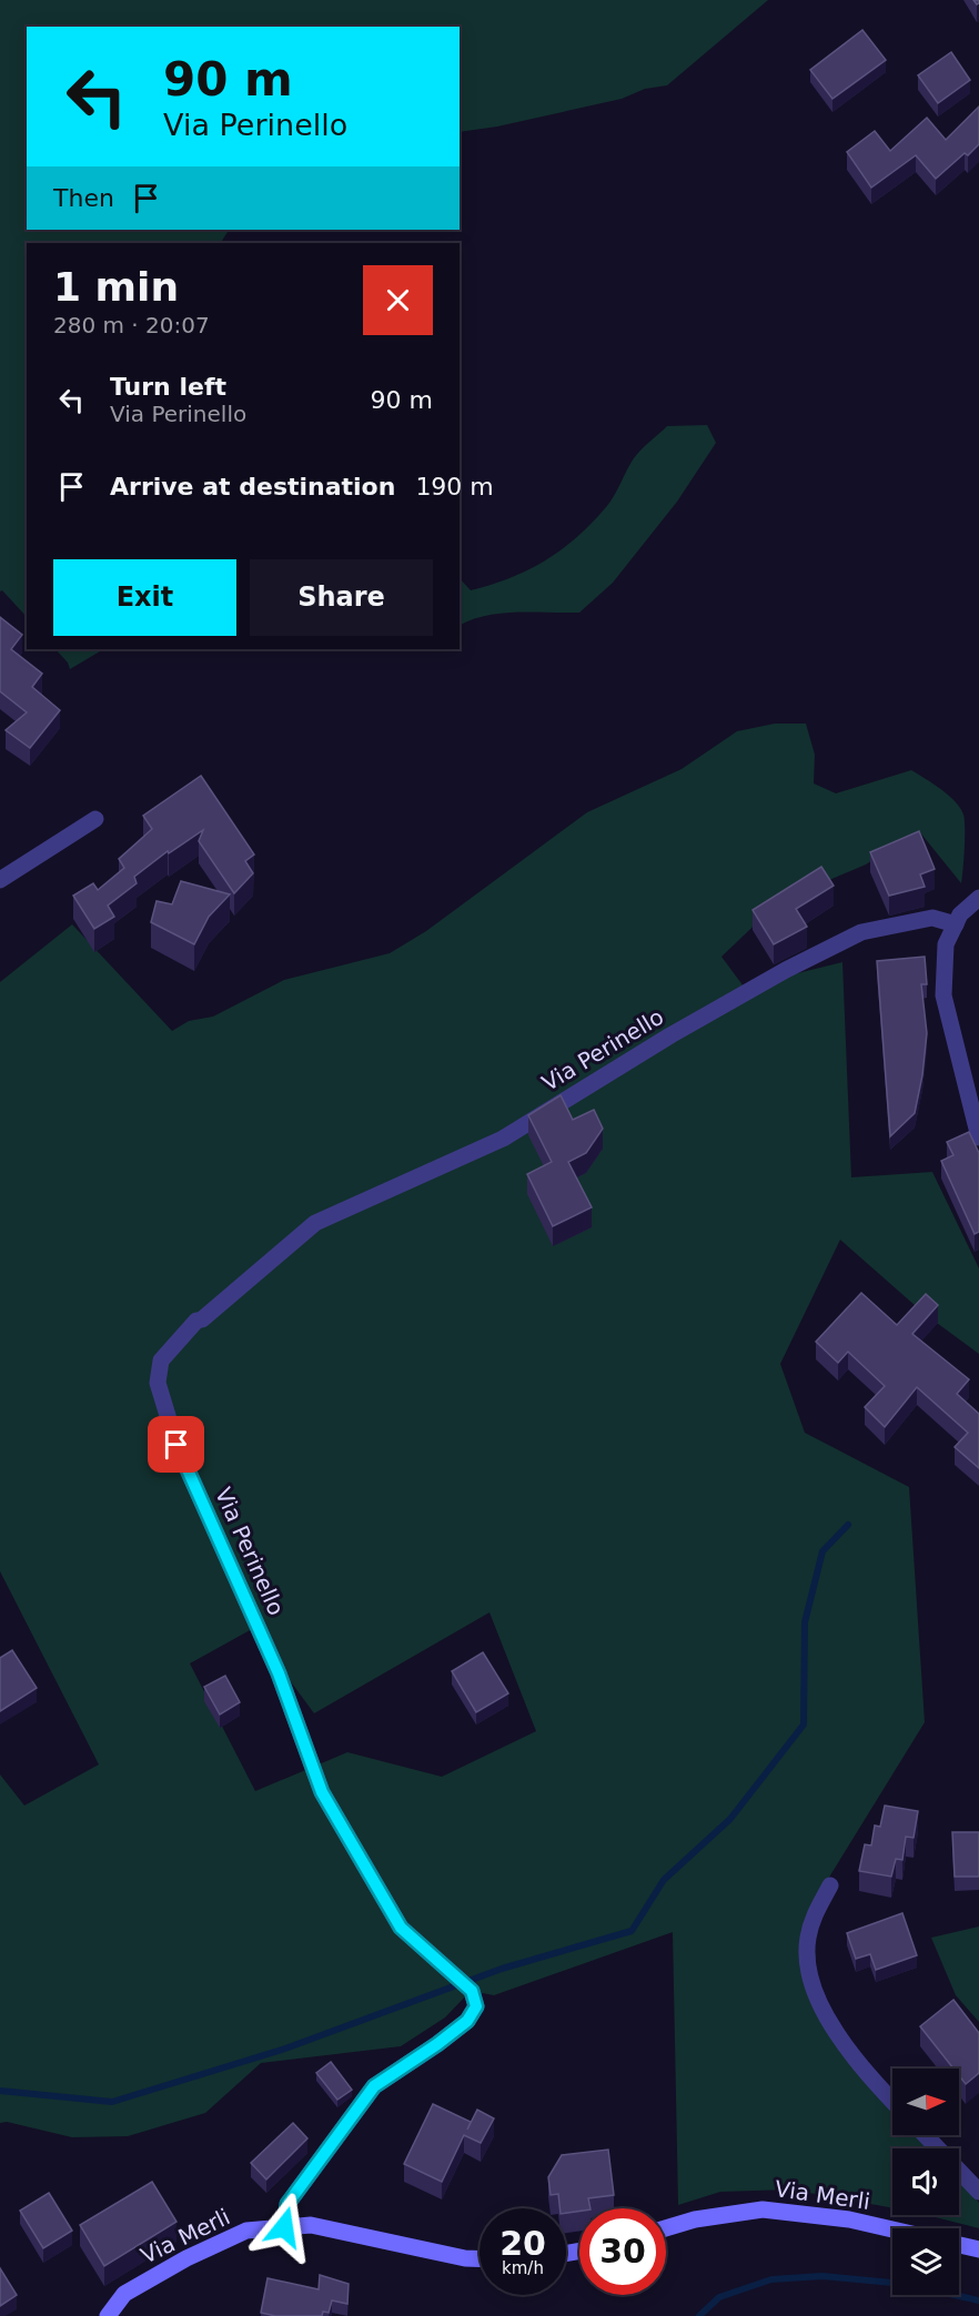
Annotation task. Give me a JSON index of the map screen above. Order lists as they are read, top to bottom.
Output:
{
  "streets": {
    "street": ["Via Perinello", "Via Merli"]
  },
  "crossings": [
    ["Via Perinello", "Via Merli"]
  ],
  "north": "right",
  "page": {
    "turn": ["90 m", "Via Perinello"],
    "then": "Then",
    "heading": ["1 min", "280 m · 20:07"],
    "list": [
      {
        "name": "Turn left",
        "note": "Via Perinello",
        "value": "90 m"
      },
      {
        "name": "Arrive at destination",
        "value": "190 m"
      }
    ],
    "buttons": ["Exit", "Share"],
    "speed": "20 km/h",
    "limit": "30"
  }
}
